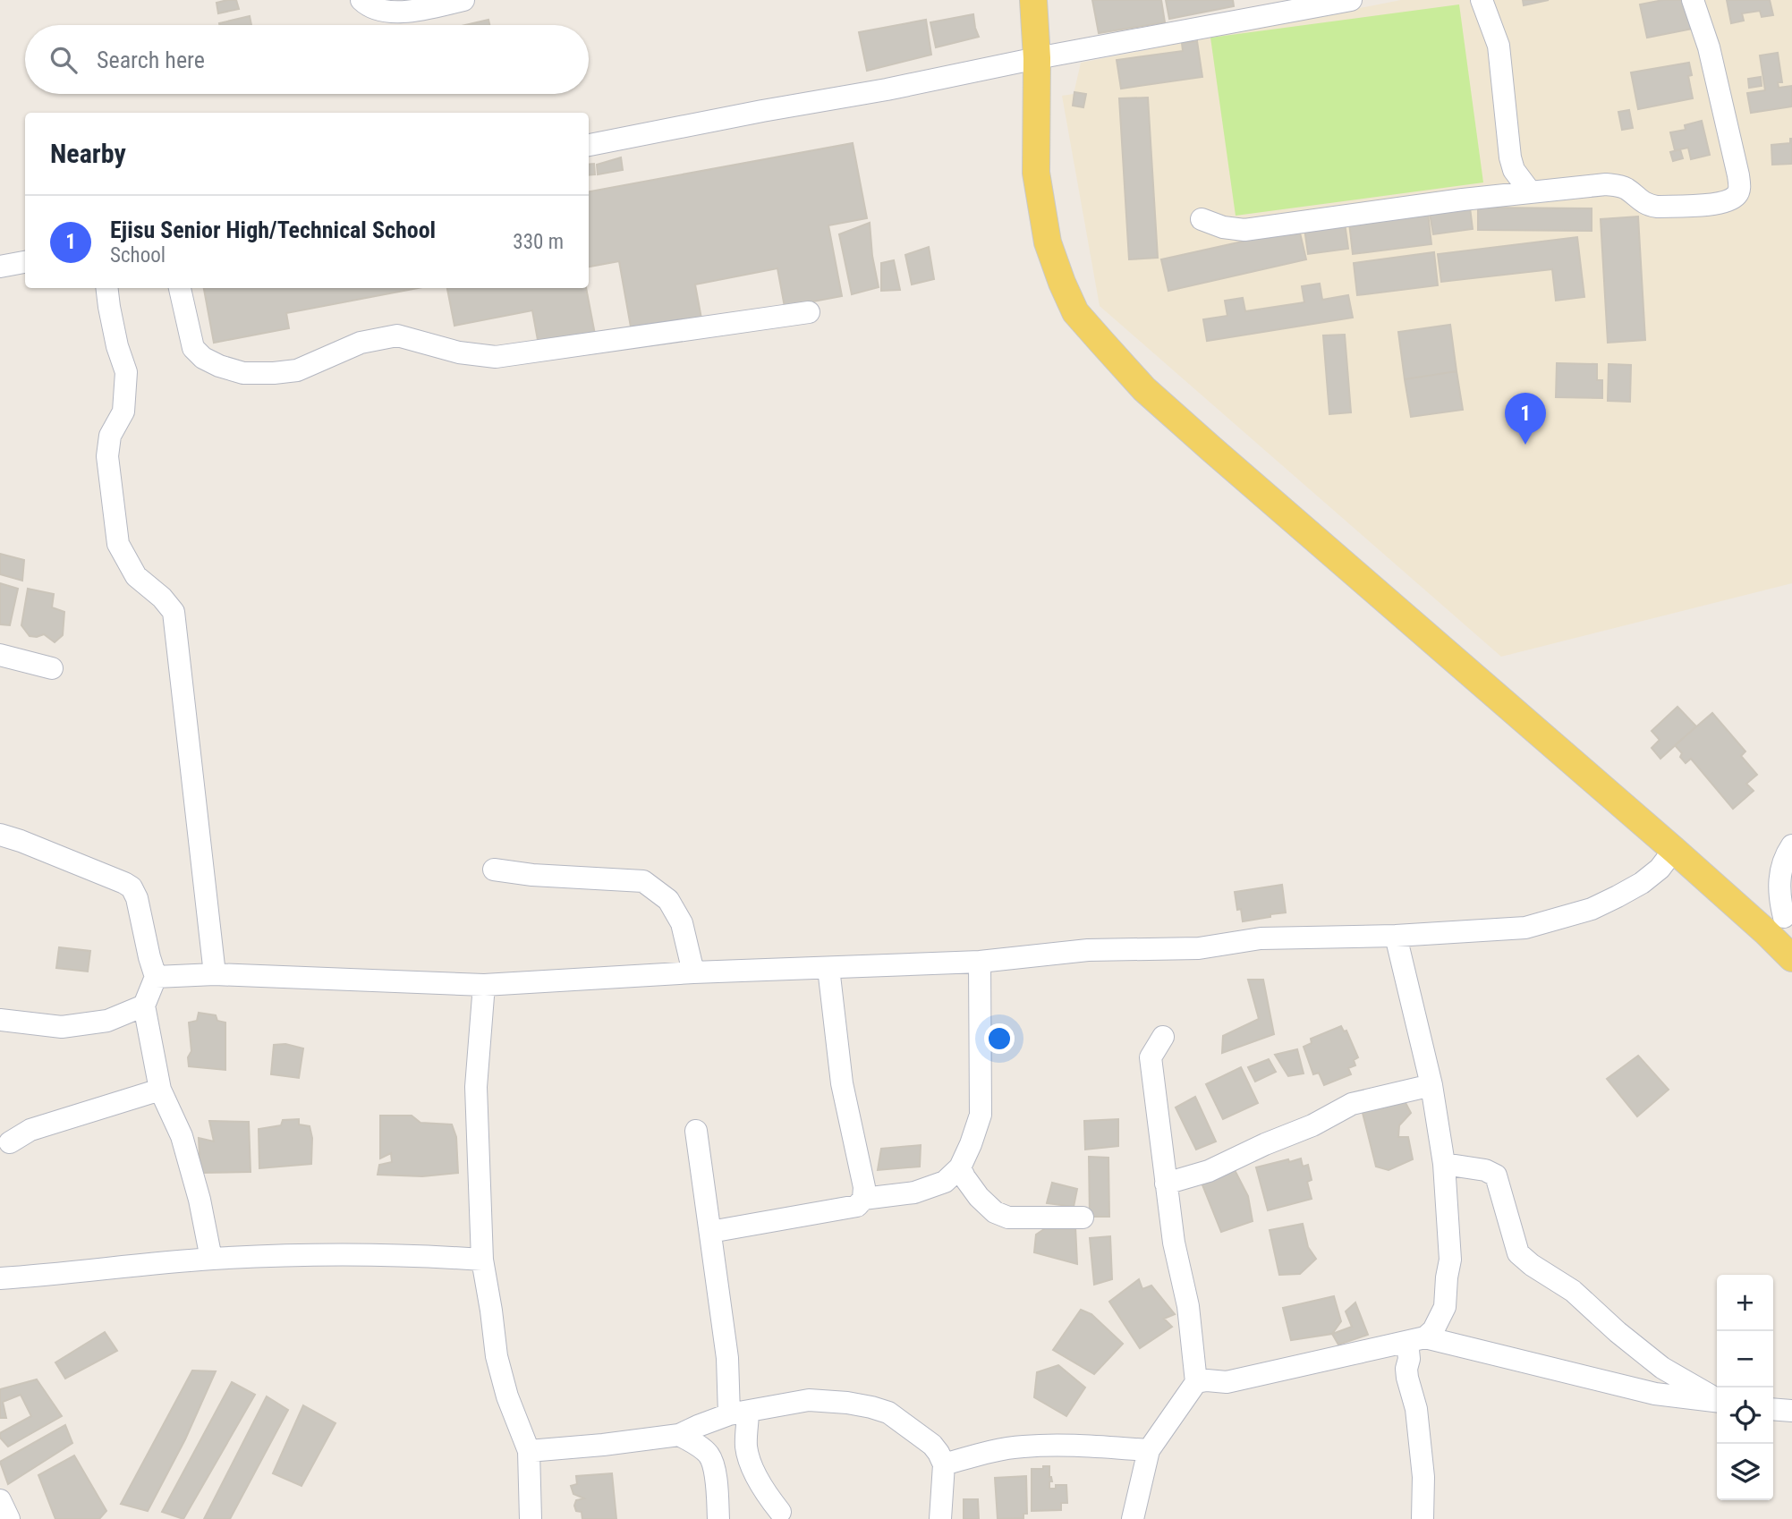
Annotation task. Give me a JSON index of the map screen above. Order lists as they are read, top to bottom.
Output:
{
  "page": {
    "search": "Search here",
    "heading": "Nearby",
    "list": [
      {
        "mark": "1",
        "name": "Ejisu Senior High/Technical School",
        "note": "School",
        "value": "330 m"
      }
    ],
    "pins": "1",
    "map_buttons": ["+", "−"]
  }
}
